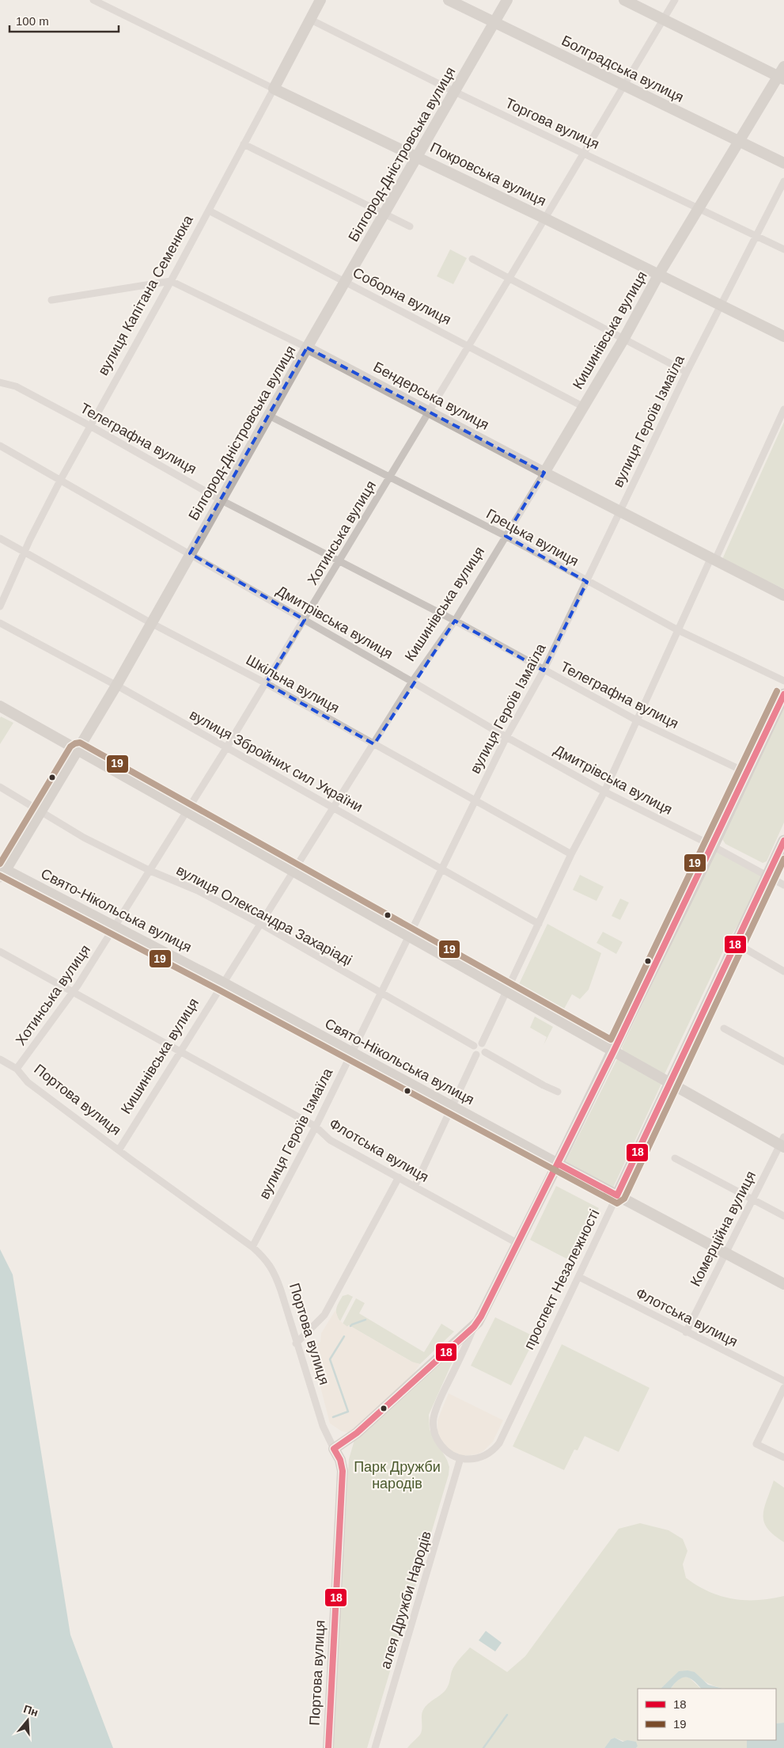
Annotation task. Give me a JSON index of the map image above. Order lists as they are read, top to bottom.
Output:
{
  "streets": {
    "main road": [
      "Болградська вулиця",
      "Білгород-Дністровська вулиця",
      "Покровська вулиця",
      "вулиця Капітана Семенюка",
      "Кишинівська вулиця",
      "Бендерська вулиця",
      "Свято-Нікольська вулиця",
      "Портова вулиця",
      "проспект Незалежності"
    ],
    "street": [
      "Торгова вулиця",
      "Соборна вулиця",
      "вулиця Героїв Ізмаїла",
      "Телеграфна вулиця",
      "Хотинська вулиця",
      "Грецька вулиця",
      "Дмитрівська вулиця",
      "Шкільна вулиця",
      "вулиця Збройних сил України",
      "вулиця Олександра Захаріаді",
      "Флотська вулиця",
      "Комерційна вулиця",
      "алея Дружби Народів"
    ]
  },
  "crossings": [
    ["Болградська вулиця", "Білгород-Дністровська вулиця"],
    ["Болградська вулиця", "Кишинівська вулиця"],
    ["Болградська вулиця", "Хотинська вулиця"],
    ["Торгова вулиця", "Білгород-Дністровська вулиця"],
    ["Торгова вулиця", "вулиця Капітана Семенюка"],
    ["Торгова вулиця", "Кишинівська вулиця"],
    ["Торгова вулиця", "вулиця Героїв Ізмаїла"],
    ["Торгова вулиця", "Хотинська вулиця"],
    ["Білгород-Дністровська вулиця", "Покровська вулиця"],
    ["Білгород-Дністровська вулиця", "Соборна вулиця"],
    ["Білгород-Дністровська вулиця", "Бендерська вулиця"],
    ["Білгород-Дністровська вулиця", "Телеграфна вулиця"],
    ["Білгород-Дністровська вулиця", "Грецька вулиця"],
    ["Білгород-Дністровська вулиця", "Дмитрівська вулиця"],
    ["Білгород-Дністровська вулиця", "Шкільна вулиця"],
    ["Білгород-Дністровська вулиця", "вулиця Збройних сил України"],
    ["Білгород-Дністровська вулиця", "Свято-Нікольська вулиця"],
    ["Білгород-Дністровська вулиця", "вулиця Олександра Захаріаді"],
    ["Покровська вулиця", "вулиця Капітана Семенюка"],
    ["Покровська вулиця", "Кишинівська вулиця"],
    ["Покровська вулиця", "вулиця Героїв Ізмаїла"],
    ["Покровська вулиця", "Хотинська вулиця"],
    ["вулиця Капітана Семенюка", "Соборна вулиця"],
    ["вулиця Капітана Семенюка", "Бендерська вулиця"],
    ["вулиця Капітана Семенюка", "Телеграфна вулиця"],
    ["вулиця Капітана Семенюка", "Дмитрівська вулиця"],
    ["вулиця Капітана Семенюка", "Шкільна вулиця"],
    ["Соборна вулиця", "Кишинівська вулиця"],
    ["Соборна вулиця", "Хотинська вулиця"],
    ["Кишинівська вулиця", "Бендерська вулиця"],
    ["Кишинівська вулиця", "Телеграфна вулиця"],
    ["Кишинівська вулиця", "Грецька вулиця"],
    ["Кишинівська вулиця", "Дмитрівська вулиця"],
    ["Кишинівська вулиця", "Шкільна вулиця"],
    ["Кишинівська вулиця", "вулиця Збройних сил України"],
    ["Кишинівська вулиця", "Свято-Нікольська вулиця"],
    ["Кишинівська вулиця", "вулиця Олександра Захаріаді"],
    ["Кишинівська вулиця", "Портова вулиця"],
    ["Кишинівська вулиця", "Флотська вулиця"],
    ["Бендерська вулиця", "вулиця Героїв Ізмаїла"],
    ["Бендерська вулиця", "Хотинська вулиця"],
    ["вулиця Героїв Ізмаїла", "Телеграфна вулиця"],
    ["вулиця Героїв Ізмаїла", "Грецька вулиця"],
    ["вулиця Героїв Ізмаїла", "Дмитрівська вулиця"],
    ["вулиця Героїв Ізмаїла", "Шкільна вулиця"],
    ["вулиця Героїв Ізмаїла", "вулиця Збройних сил України"],
    ["вулиця Героїв Ізмаїла", "Свято-Нікольська вулиця"],
    ["вулиця Героїв Ізмаїла", "вулиця Олександра Захаріаді"],
    ["вулиця Героїв Ізмаїла", "Портова вулиця"],
    ["вулиця Героїв Ізмаїла", "Флотська вулиця"],
    ["Телеграфна вулиця", "Хотинська вулиця"],
    ["Хотинська вулиця", "Грецька вулиця"],
    ["Хотинська вулиця", "Дмитрівська вулиця"],
    ["Хотинська вулиця", "Шкільна вулиця"],
    ["Хотинська вулиця", "вулиця Збройних сил України"],
    ["Хотинська вулиця", "Свято-Нікольська вулиця"],
    ["Хотинська вулиця", "вулиця Олександра Захаріаді"],
    ["Хотинська вулиця", "Портова вулиця"],
    ["Хотинська вулиця", "Флотська вулиця"],
    ["Дмитрівська вулиця", "проспект Незалежності"],
    ["Свято-Нікольська вулиця", "Комерційна вулиця"],
    ["Свято-Нікольська вулиця", "проспект Незалежності"],
    ["Флотська вулиця", "Комерційна вулиця"],
    ["Флотська вулиця", "проспект Незалежності"],
    ["проспект Незалежності", "алея Дружби Народів"]
  ],
  "parks": ["Парк Дружби народів"],
  "lines": ["transit line 19", "transit line 18"],
  "legend": ["18", "19"],
  "scale_bar": "100 m",
  "north": "top"
}
